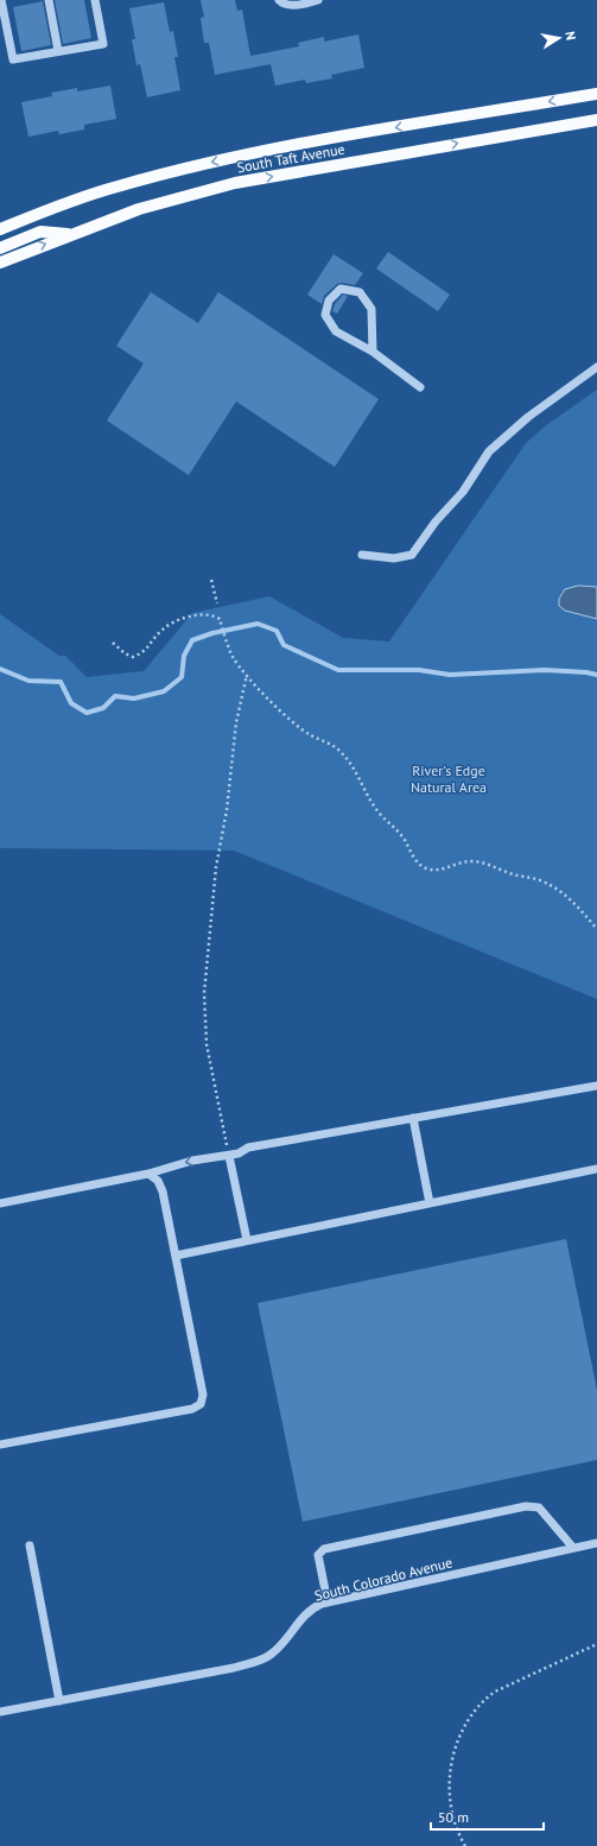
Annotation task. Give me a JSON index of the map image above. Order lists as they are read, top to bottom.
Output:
{
  "streets": {
    "main road": ["South Taft Avenue"],
    "lane": ["South Colorado Avenue"]
  },
  "parks": ["River's Edge Natural Area"],
  "scale_bar": "50 m",
  "north": "right"
}
